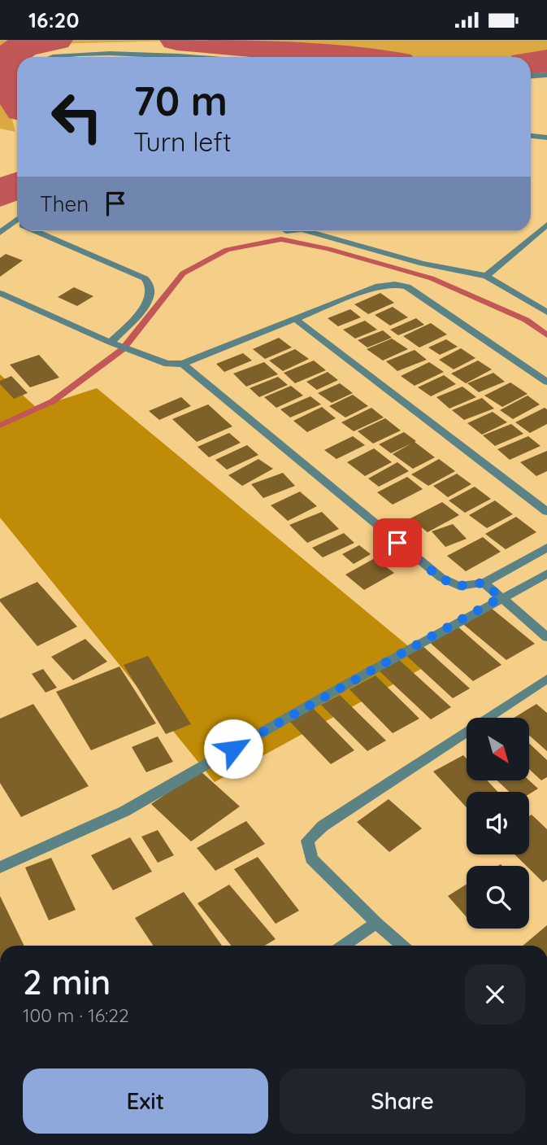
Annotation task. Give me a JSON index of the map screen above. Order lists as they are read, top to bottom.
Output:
{
  "north": "bottom right",
  "page": {
    "status": "16:20",
    "turn": ["70 m", "Turn left"],
    "then": "Then",
    "heading": ["2 min", "100 m · 16:22"],
    "buttons": ["Exit", "Share"]
  }
}
